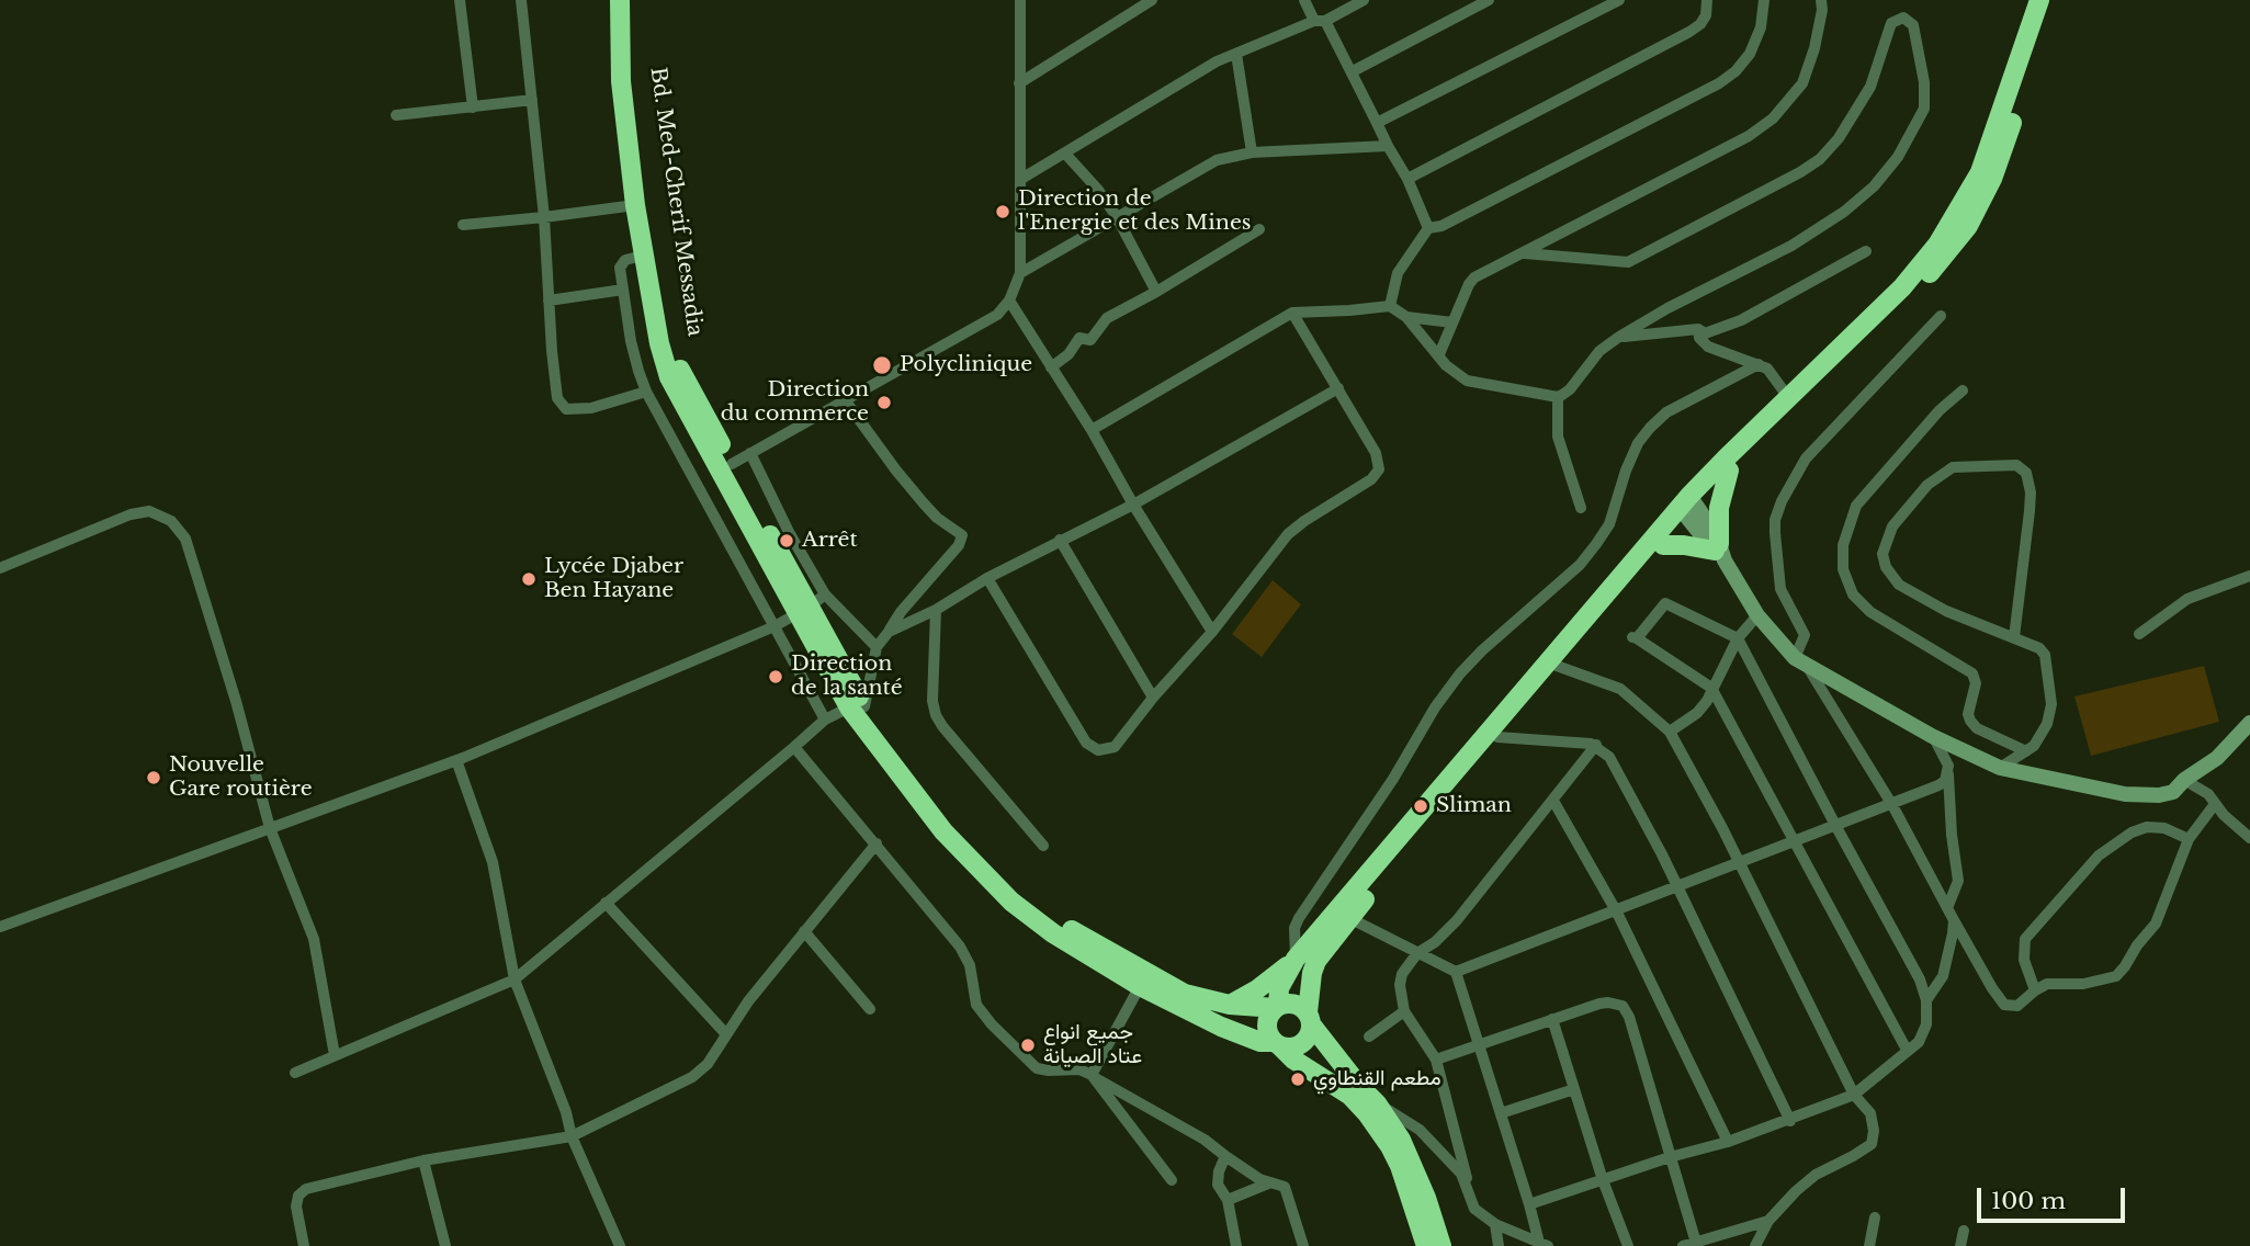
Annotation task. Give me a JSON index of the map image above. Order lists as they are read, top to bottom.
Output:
{
  "streets": {
    "highway": ["Bd. Med-Cherif Messadia"]
  },
  "places": [
    "Direction de l'Energie et des Mines",
    "Polyclinique",
    "Direction du commerce",
    "Arrêt",
    "Lycée Djaber Ben Hayane",
    "Direction de la santé",
    "Nouvelle Gare routière",
    "Sliman",
    "جميع انواع عتاد الصيانة",
    "مطعم القنطاوي"
  ],
  "scale_bar": "100 m"
}
